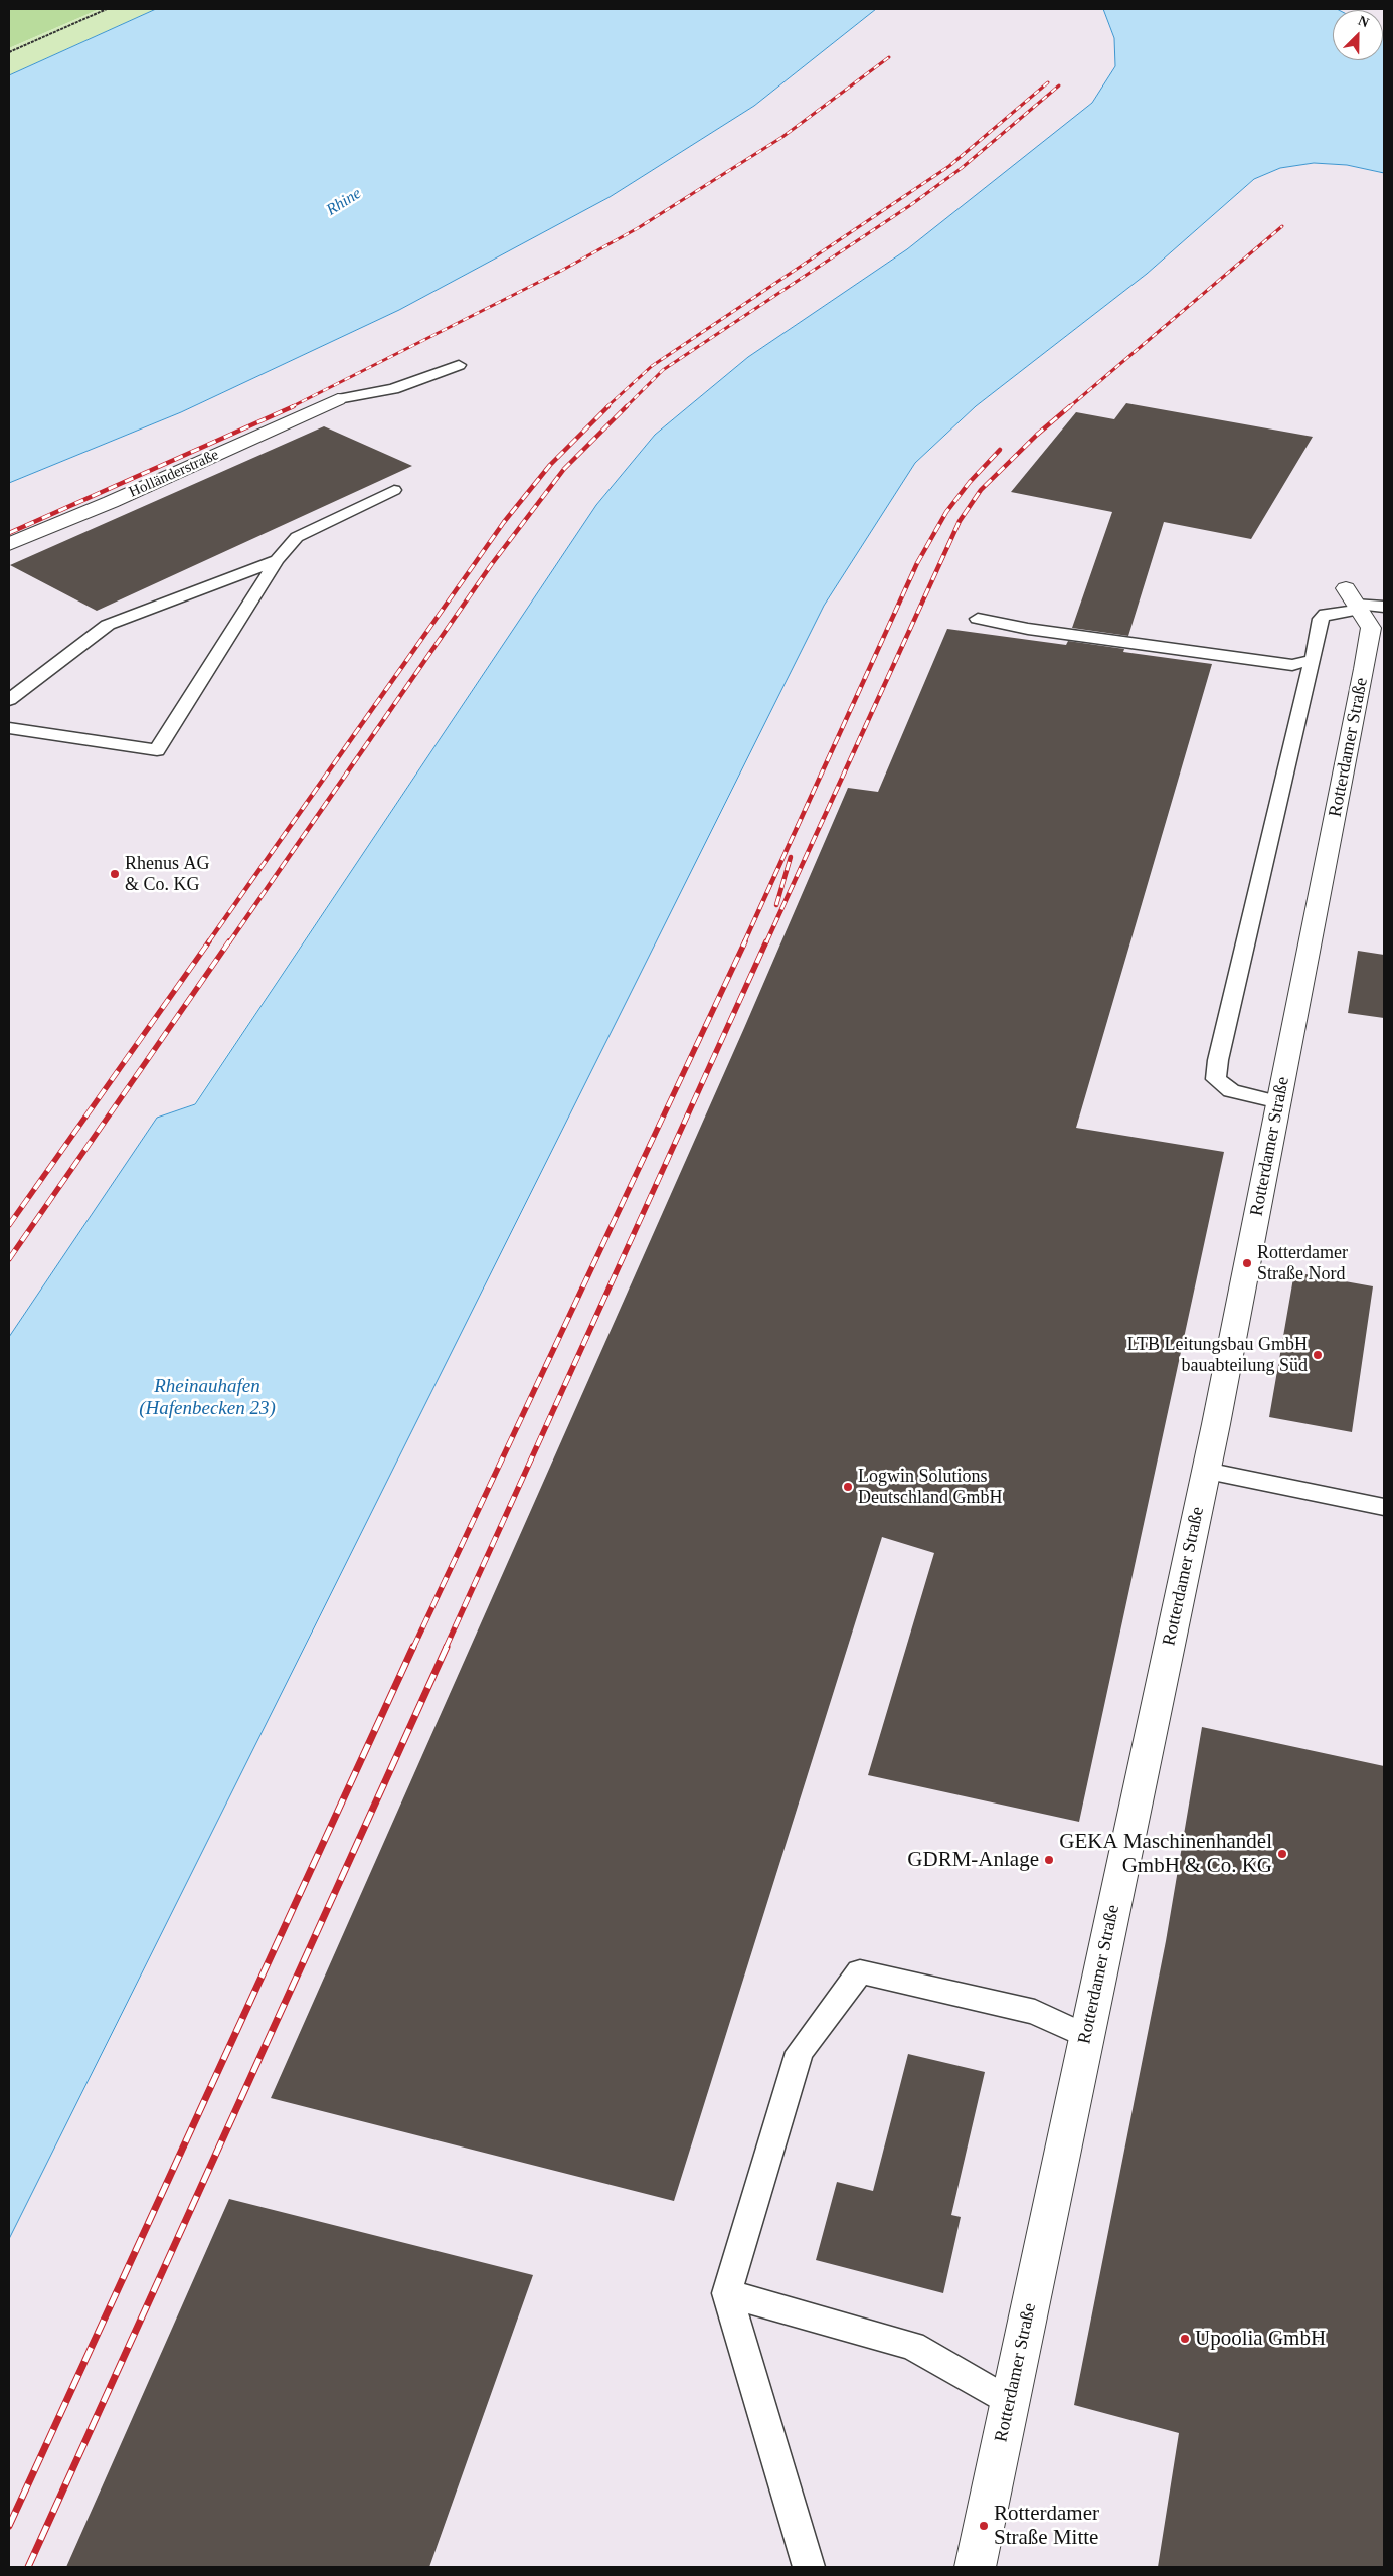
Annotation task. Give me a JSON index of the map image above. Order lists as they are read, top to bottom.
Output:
{
  "streets": {
    "street": ["Holländerstraße", "Rotterdamer Straße"]
  },
  "water": ["Rhine", "Rheinauhafen (Hafenbecken 23)"],
  "places": [
    "Rhenus AG & Co. KG",
    "Rotterdamer Straße Nord",
    "LTB Leitungsbau GmbH bauabteilung Süd",
    "Logwin Solutions Deutschland GmbH",
    "GEKA Maschinenhandel GmbH & Co. KG",
    "GDRM-Anlage",
    "Upoolia GmbH",
    "Rotterdamer Straße Mitte"
  ],
  "north": "top right"
}
